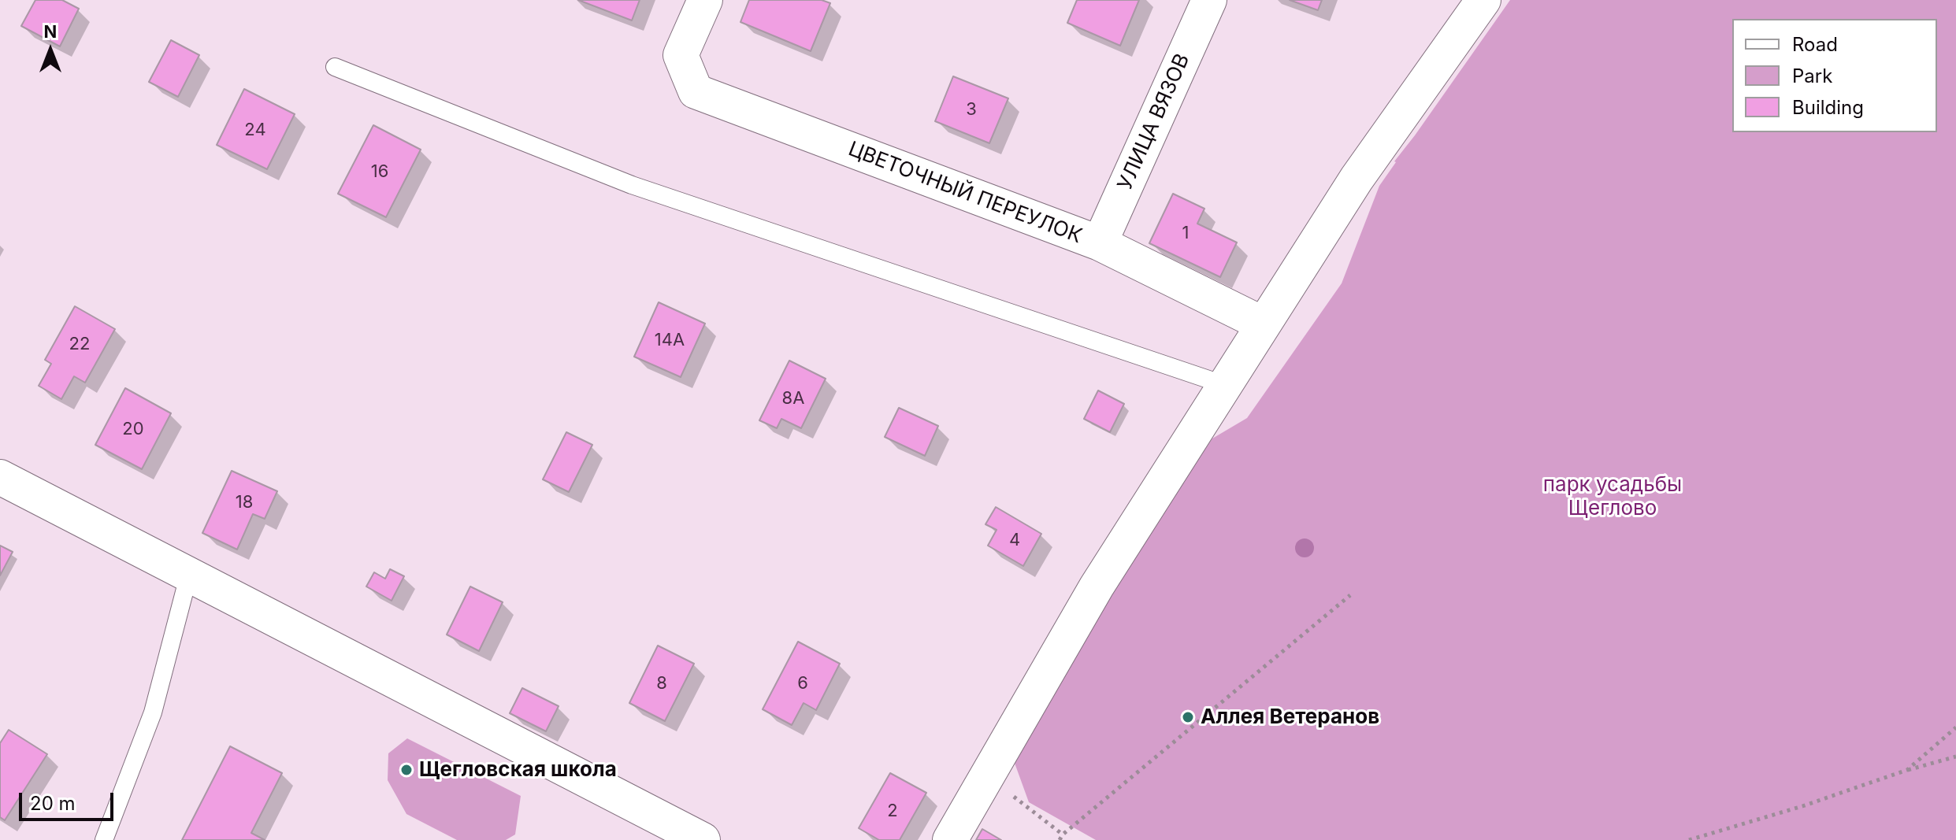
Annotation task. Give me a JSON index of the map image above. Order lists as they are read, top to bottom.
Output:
{
  "streets": {
    "street": ["УЛИЦА ВЯЗОВ", "ЦВЕТОЧНЫЙ ПЕРЕУЛОК"]
  },
  "crossings": [
    ["УЛИЦА ВЯЗОВ", "ЦВЕТОЧНЫЙ ПЕРЕУЛОК"]
  ],
  "parks": ["парк усадьбы Щеглово"],
  "places": ["Аллея Ветеранов", "Щегловская школа"],
  "house_numbers": [
    "3",
    "24",
    "16",
    "1",
    "14А",
    "22",
    "8А",
    "20",
    "18",
    "4",
    "8",
    "6",
    "2"
  ],
  "legend": ["Road", "Park", "Building"],
  "scale_bar": "20 m",
  "north": "top"
}
